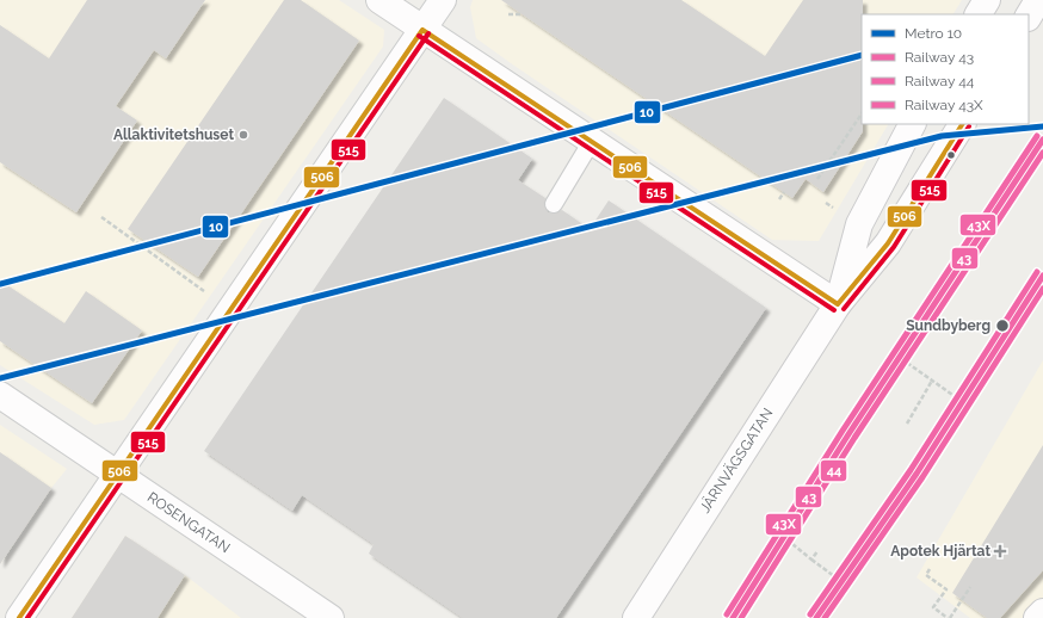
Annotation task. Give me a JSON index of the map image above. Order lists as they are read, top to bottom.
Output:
{
  "streets": {
    "street": ["JÄRNVÄGSGATAN", "ROSENGATAN"]
  },
  "places": {
    "other": ["Allaktivitetshuset", "Sundbyberg"],
    "health": ["Apotek Hjärtat"]
  },
  "lines": [
    "transit line 506",
    "transit line 515",
    "metro line 10",
    "rail line 43X",
    "rail line 43",
    "rail line 44"
  ],
  "legend": [
    "Metro 10",
    "Railway 43",
    "Railway 44",
    "Railway 43X"
  ]
}
